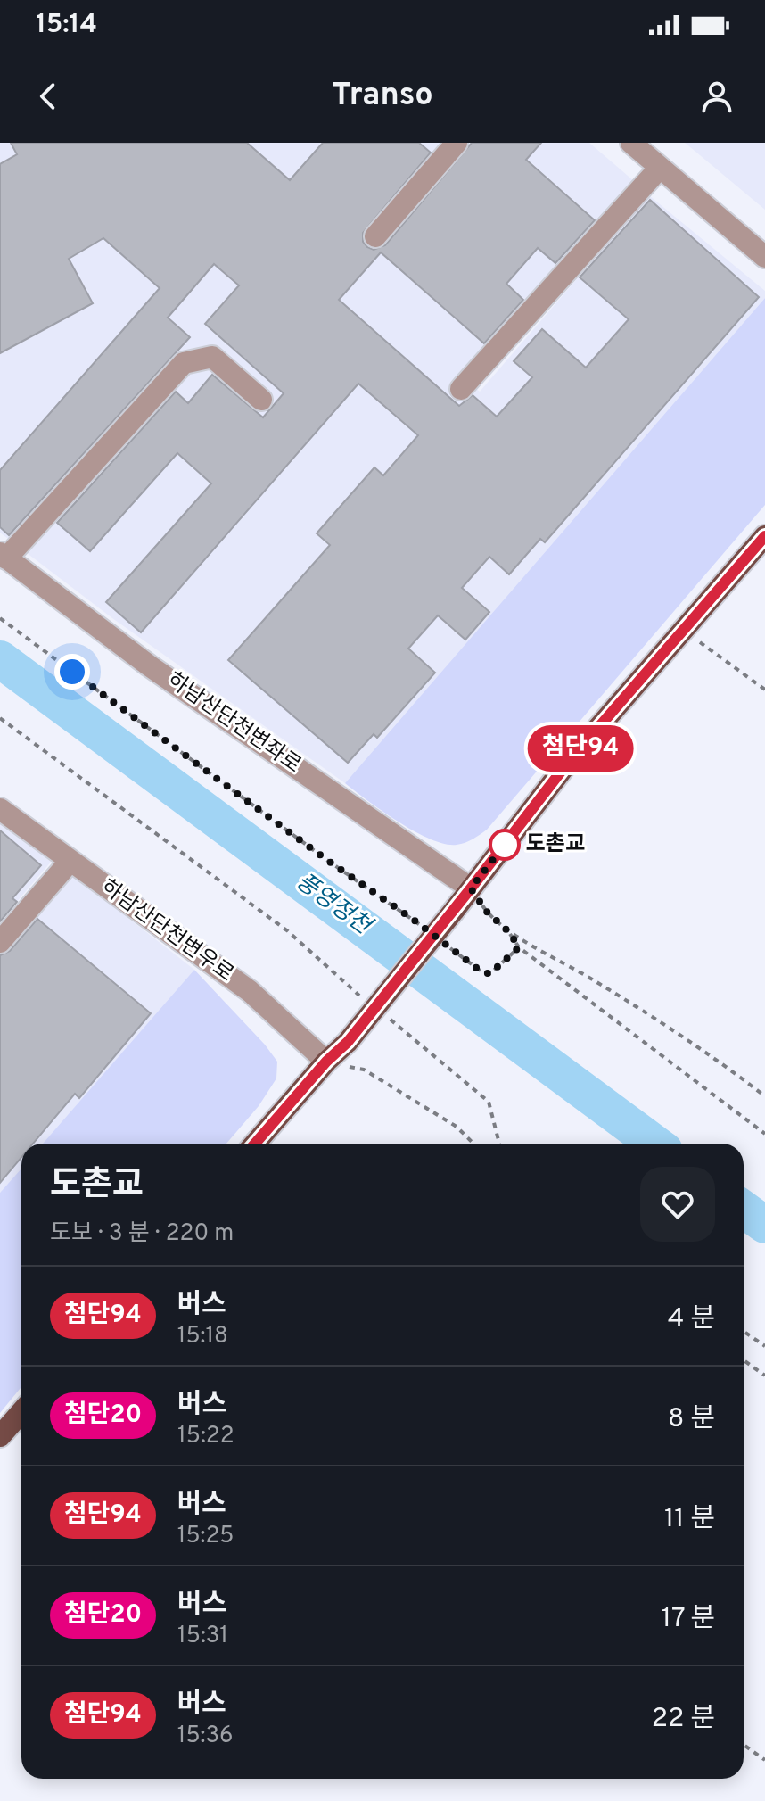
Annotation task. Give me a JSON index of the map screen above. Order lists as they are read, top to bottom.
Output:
{
  "streets": {
    "street": ["하남산단천변좌로", "하남산단천변우로"]
  },
  "water": ["풍영정천"],
  "places": ["도촌교"],
  "lines": ["bus line 첨단94"],
  "page": {
    "status": "15:14",
    "header": "Transo",
    "on_map": "첨단94",
    "heading": ["도촌교", "도보 · 3 분 · 220 m"],
    "list": [
      {
        "mark": "첨단94",
        "name": "버스",
        "note": "15:18",
        "value": "4 분"
      },
      {
        "mark": "첨단20",
        "name": "버스",
        "note": "15:22",
        "value": "8 분"
      },
      {
        "mark": "첨단94",
        "name": "버스",
        "note": "15:25",
        "value": "11 분"
      },
      {
        "mark": "첨단20",
        "name": "버스",
        "note": "15:31",
        "value": "17 분"
      },
      {
        "mark": "첨단94",
        "name": "버스",
        "note": "15:36",
        "value": "22 분"
      }
    ]
  }
}
